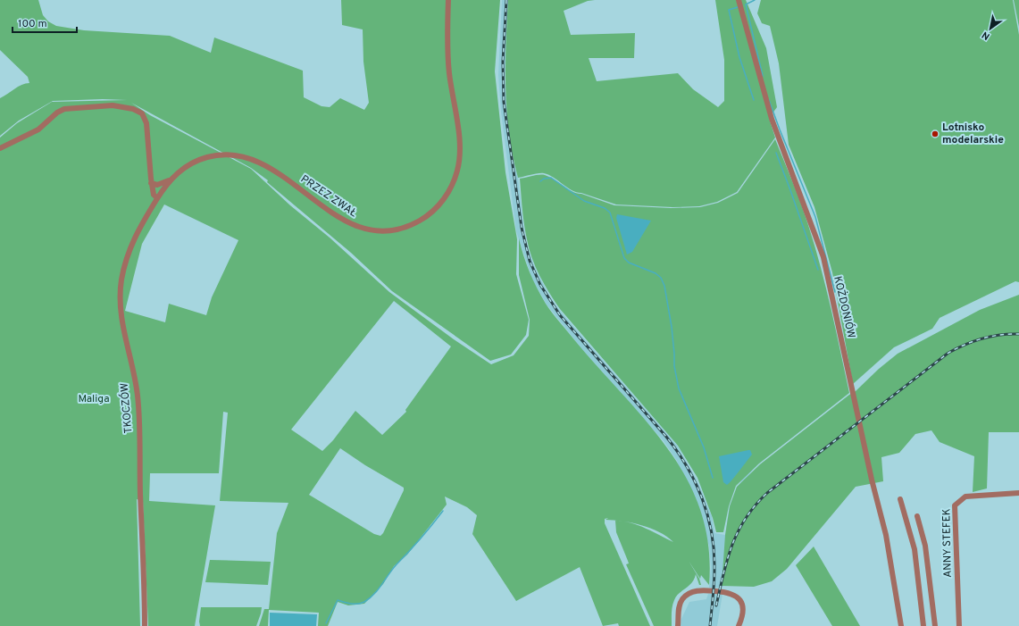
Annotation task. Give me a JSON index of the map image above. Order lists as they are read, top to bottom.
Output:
{
  "streets": {
    "street": [
      "PRZEZ ZWAŁ",
      "KOŻDONIÓW",
      "TKOCZÓW",
      "ANNY STEFEK"
    ]
  },
  "crossings": [
    ["PRZEZ ZWAŁ", "TKOCZÓW"]
  ],
  "parks": ["Maliga"],
  "places": ["Lotnisko modelarskie"],
  "scale_bar": "100 m",
  "north": "bottom left"
}
